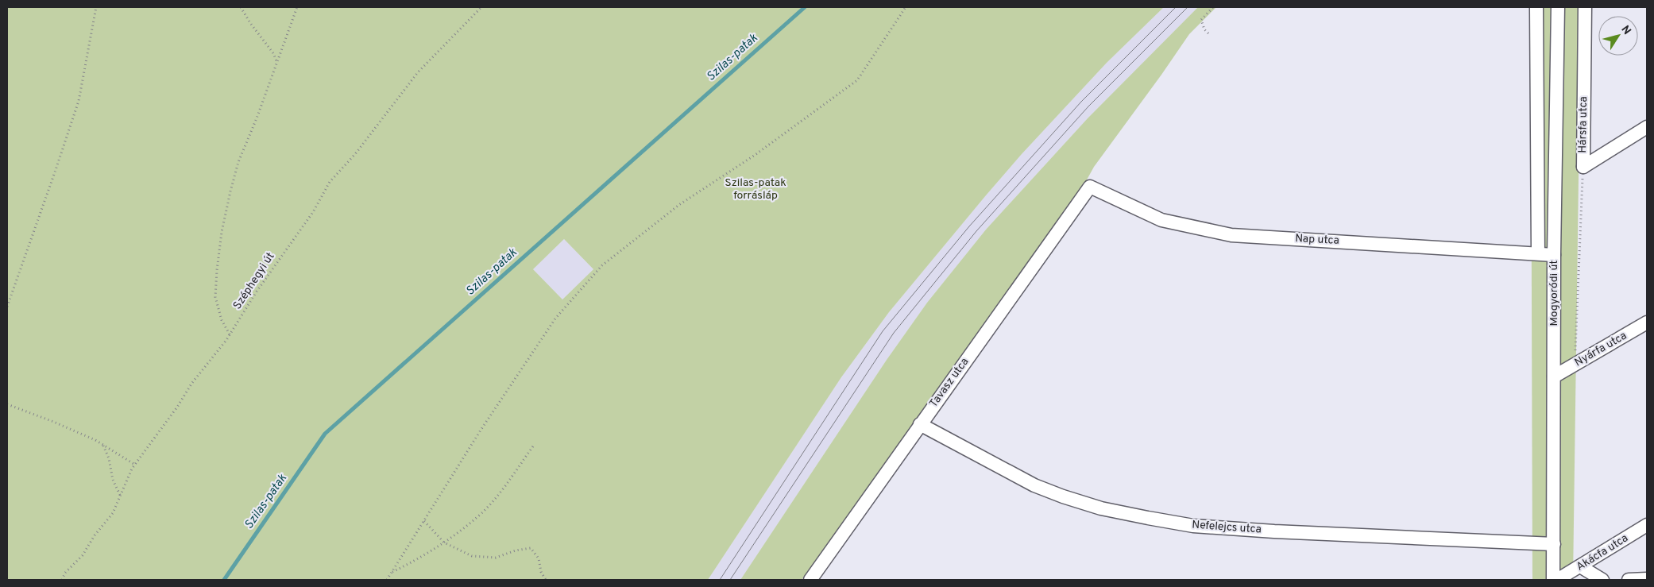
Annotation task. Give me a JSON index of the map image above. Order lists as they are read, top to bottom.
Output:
{
  "streets": {
    "street": [
      "Hársfa utca",
      "Nap utca",
      "Mogyoródi út",
      "Nyárfa utca",
      "Tavasz utca",
      "Nefelejcs utca",
      "Akácfa utca"
    ],
    "path": ["Széphegyi út"]
  },
  "crossings": [
    ["Nap utca", "Mogyoródi út"],
    ["Nap utca", "Tavasz utca"],
    ["Mogyoródi út", "Nyárfa utca"],
    ["Mogyoródi út", "Nefelejcs utca"],
    ["Tavasz utca", "Nefelejcs utca"]
  ],
  "water": ["Szilas-patak"],
  "parks": ["Szilas-patak forrásláp"],
  "north": "top right"
}
